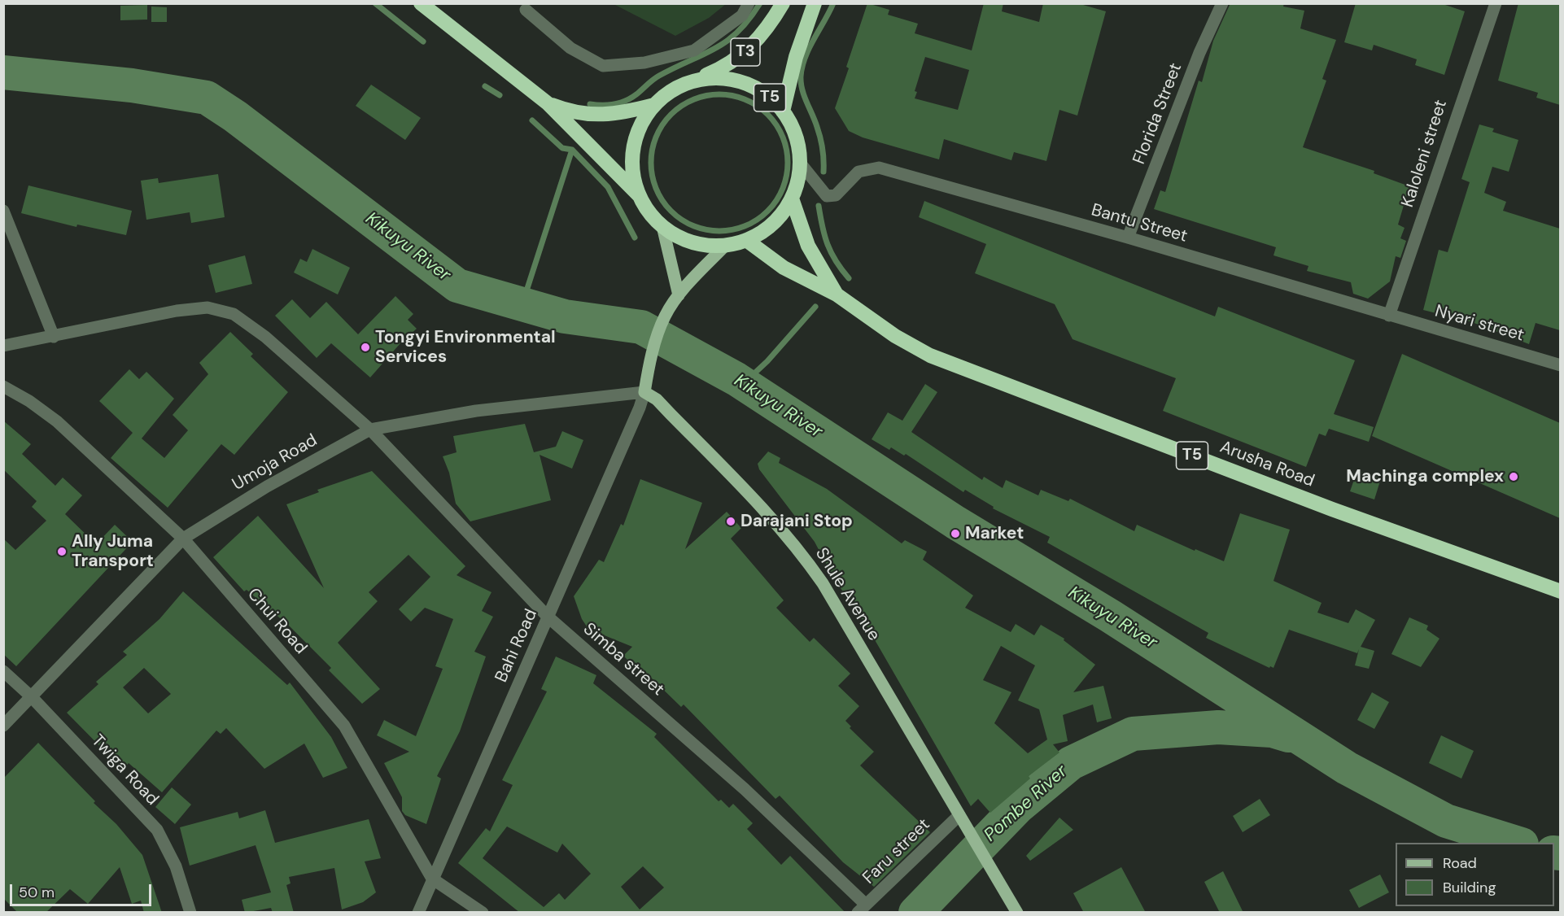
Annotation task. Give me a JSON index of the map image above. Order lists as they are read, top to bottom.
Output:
{
  "streets": {
    "highway": ["T3", "T5", "Arusha Road"],
    "main road": ["Shule Avenue"],
    "street": [
      "Florida Street",
      "Kaloleni street",
      "Bantu Street",
      "Nyari street",
      "Umoja Road",
      "Chui Road",
      "Bahi Road",
      "Simba street",
      "Twiga Road",
      "Faru street"
    ]
  },
  "crossings": [
    ["T3", "T5"],
    ["T3", "Bantu Street"],
    ["T5", "Bantu Street"],
    ["T5", "Arusha Road"],
    ["Florida Street", "Bantu Street"],
    ["Kaloleni street", "Bantu Street"],
    ["Kaloleni street", "Nyari street"],
    ["Bantu Street", "Nyari street"],
    ["Umoja Road", "Shule Avenue"],
    ["Umoja Road", "Chui Road"],
    ["Umoja Road", "Bahi Road"],
    ["Umoja Road", "Simba street"],
    ["Umoja Road", "Twiga Road"],
    ["Shule Avenue", "Bahi Road"],
    ["Shule Avenue", "Faru street"],
    ["Chui Road", "Bahi Road"],
    ["Bahi Road", "Simba street"],
    ["Simba street", "Faru street"]
  ],
  "water": ["Kikuyu River", "Pombe River"],
  "places": [
    "Tongyi Environmental Services",
    "Machinga complex",
    "Darajani Stop",
    "Market",
    "Ally Juma Transport"
  ],
  "legend": ["Road", "Building"],
  "scale_bar": "50 m"
}
